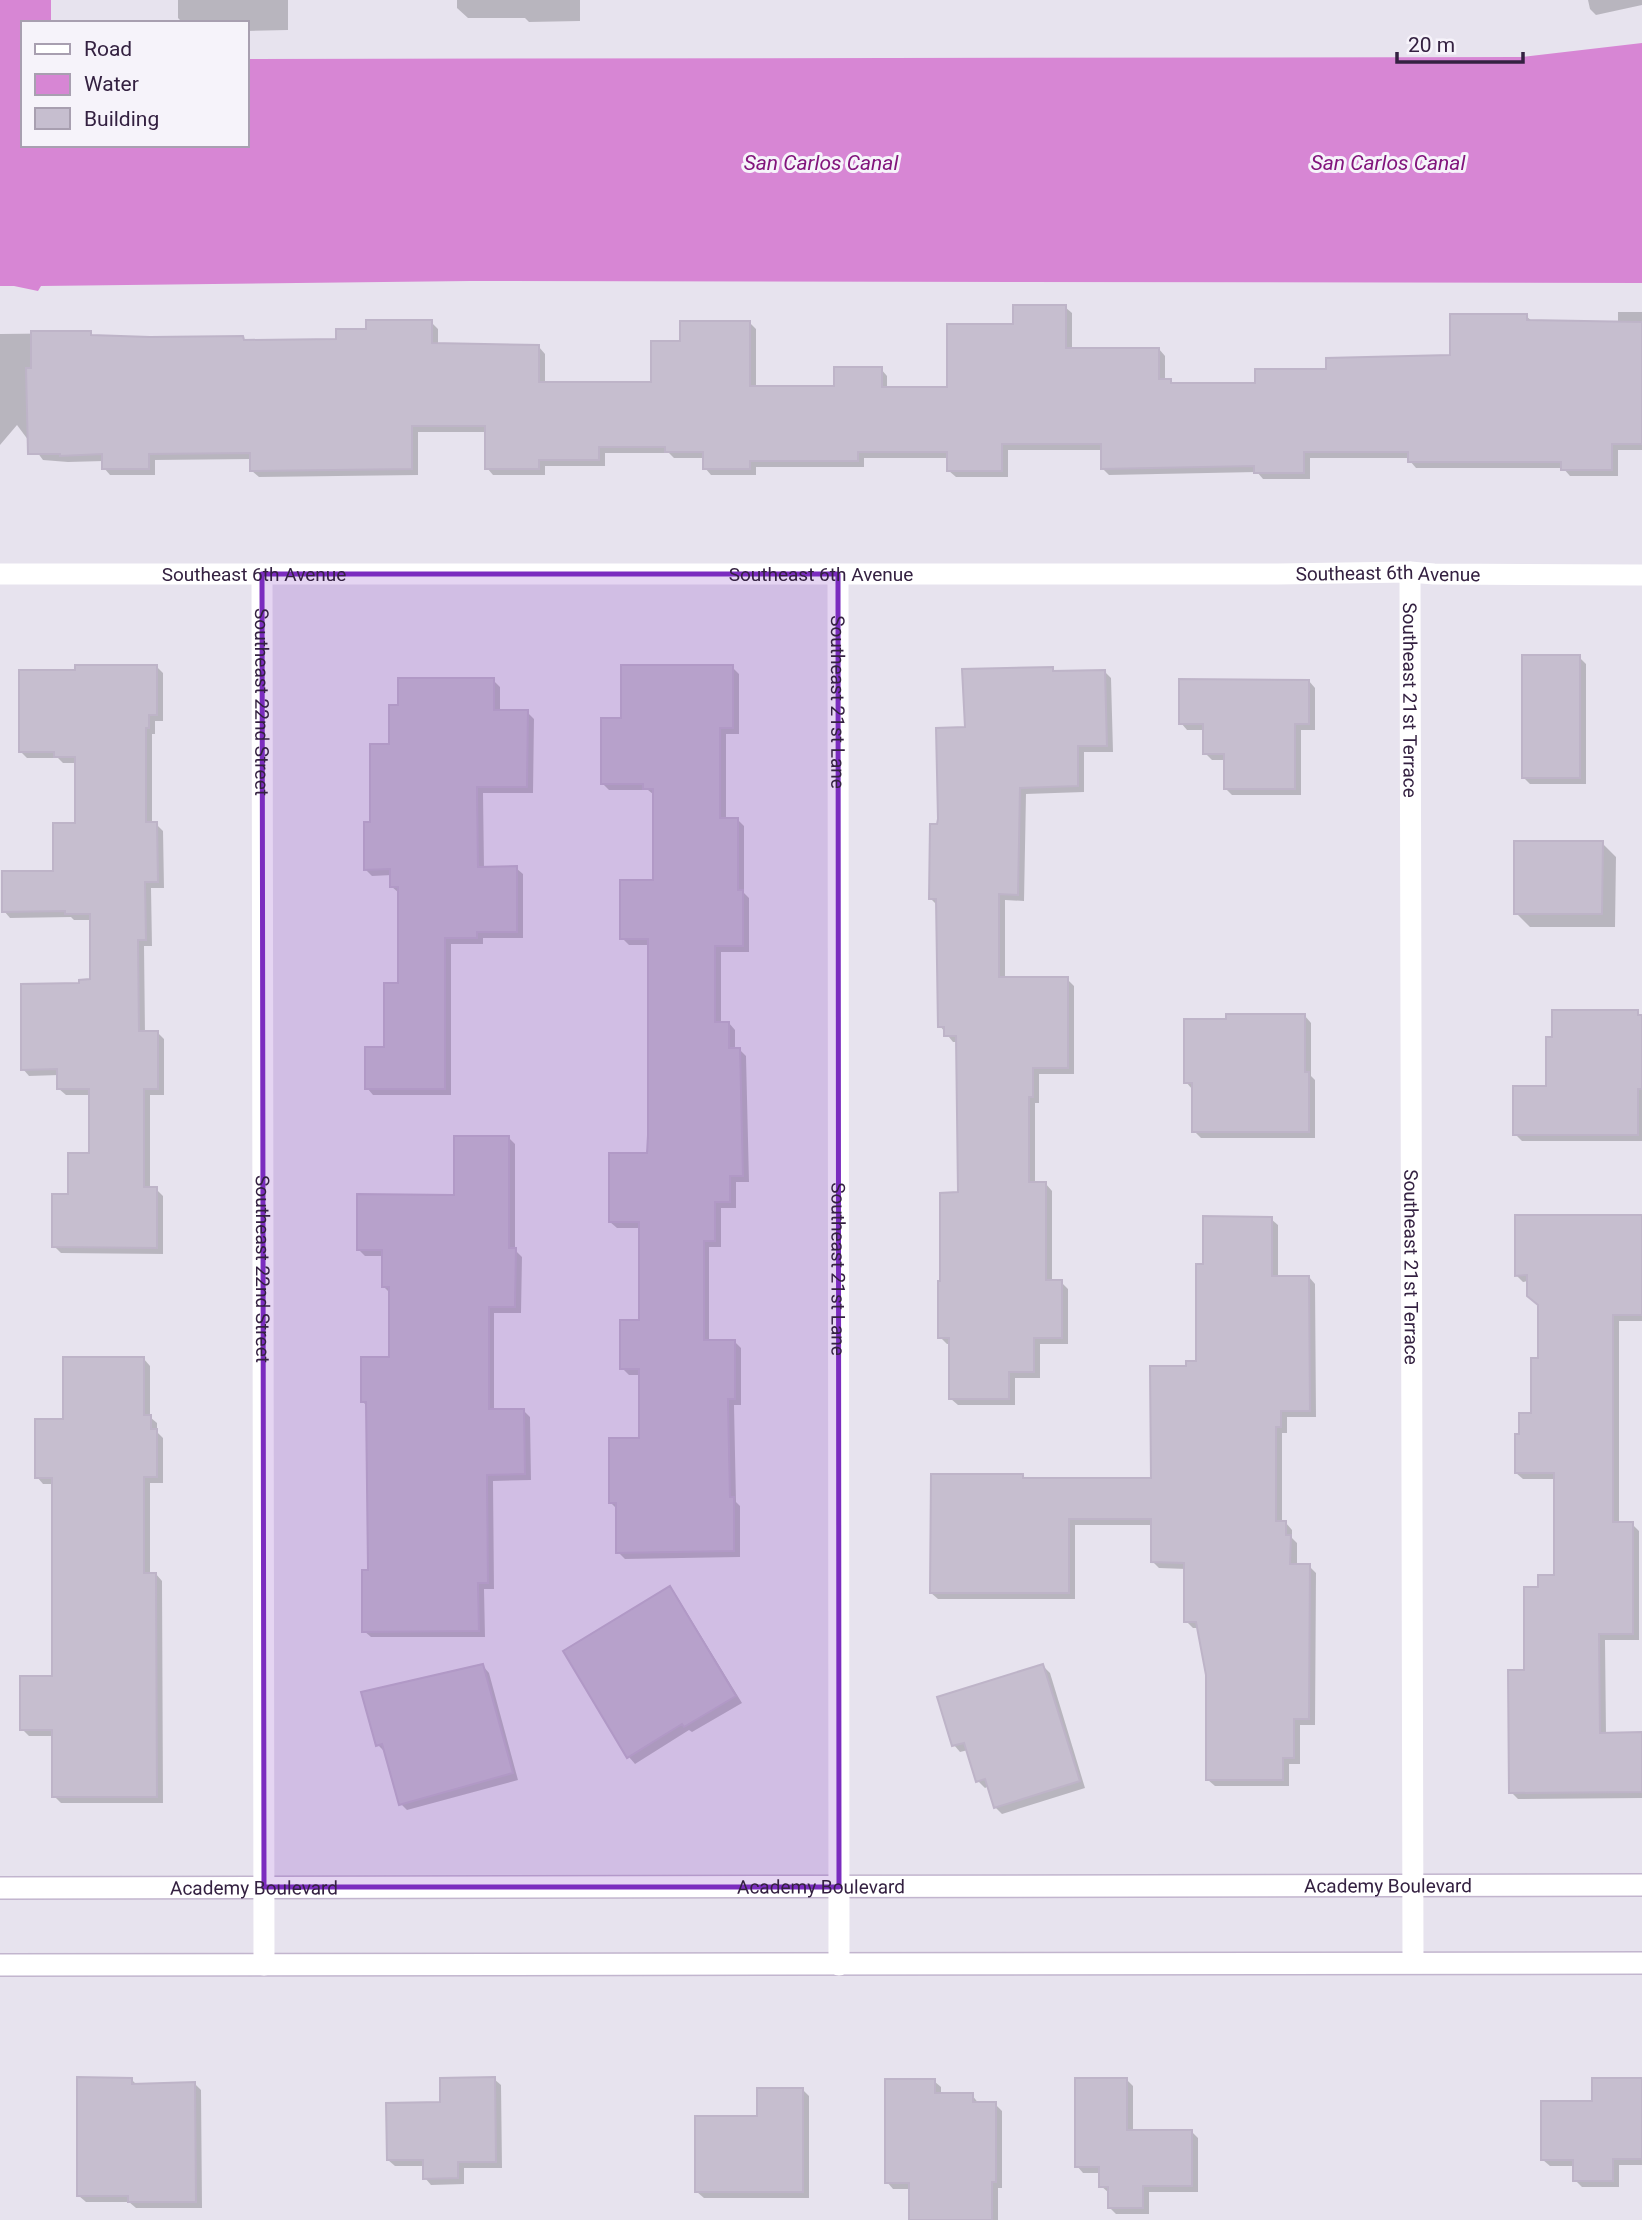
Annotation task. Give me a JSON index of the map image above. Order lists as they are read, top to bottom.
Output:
{
  "streets": {
    "street": [
      "Southeast 6th Avenue",
      "Southeast 21st Terrace",
      "Southeast 22nd Street",
      "Southeast 21st Lane",
      "Academy Boulevard"
    ]
  },
  "crossings": [
    ["Southeast 6th Avenue", "Southeast 21st Terrace"],
    ["Southeast 6th Avenue", "Southeast 22nd Street"],
    ["Southeast 6th Avenue", "Southeast 21st Lane"],
    ["Southeast 21st Terrace", "Academy Boulevard"],
    ["Southeast 22nd Street", "Academy Boulevard"],
    ["Southeast 21st Lane", "Academy Boulevard"]
  ],
  "water": ["San Carlos Canal"],
  "legend": ["Road", "Water", "Building"],
  "scale_bar": "20 m"
}
